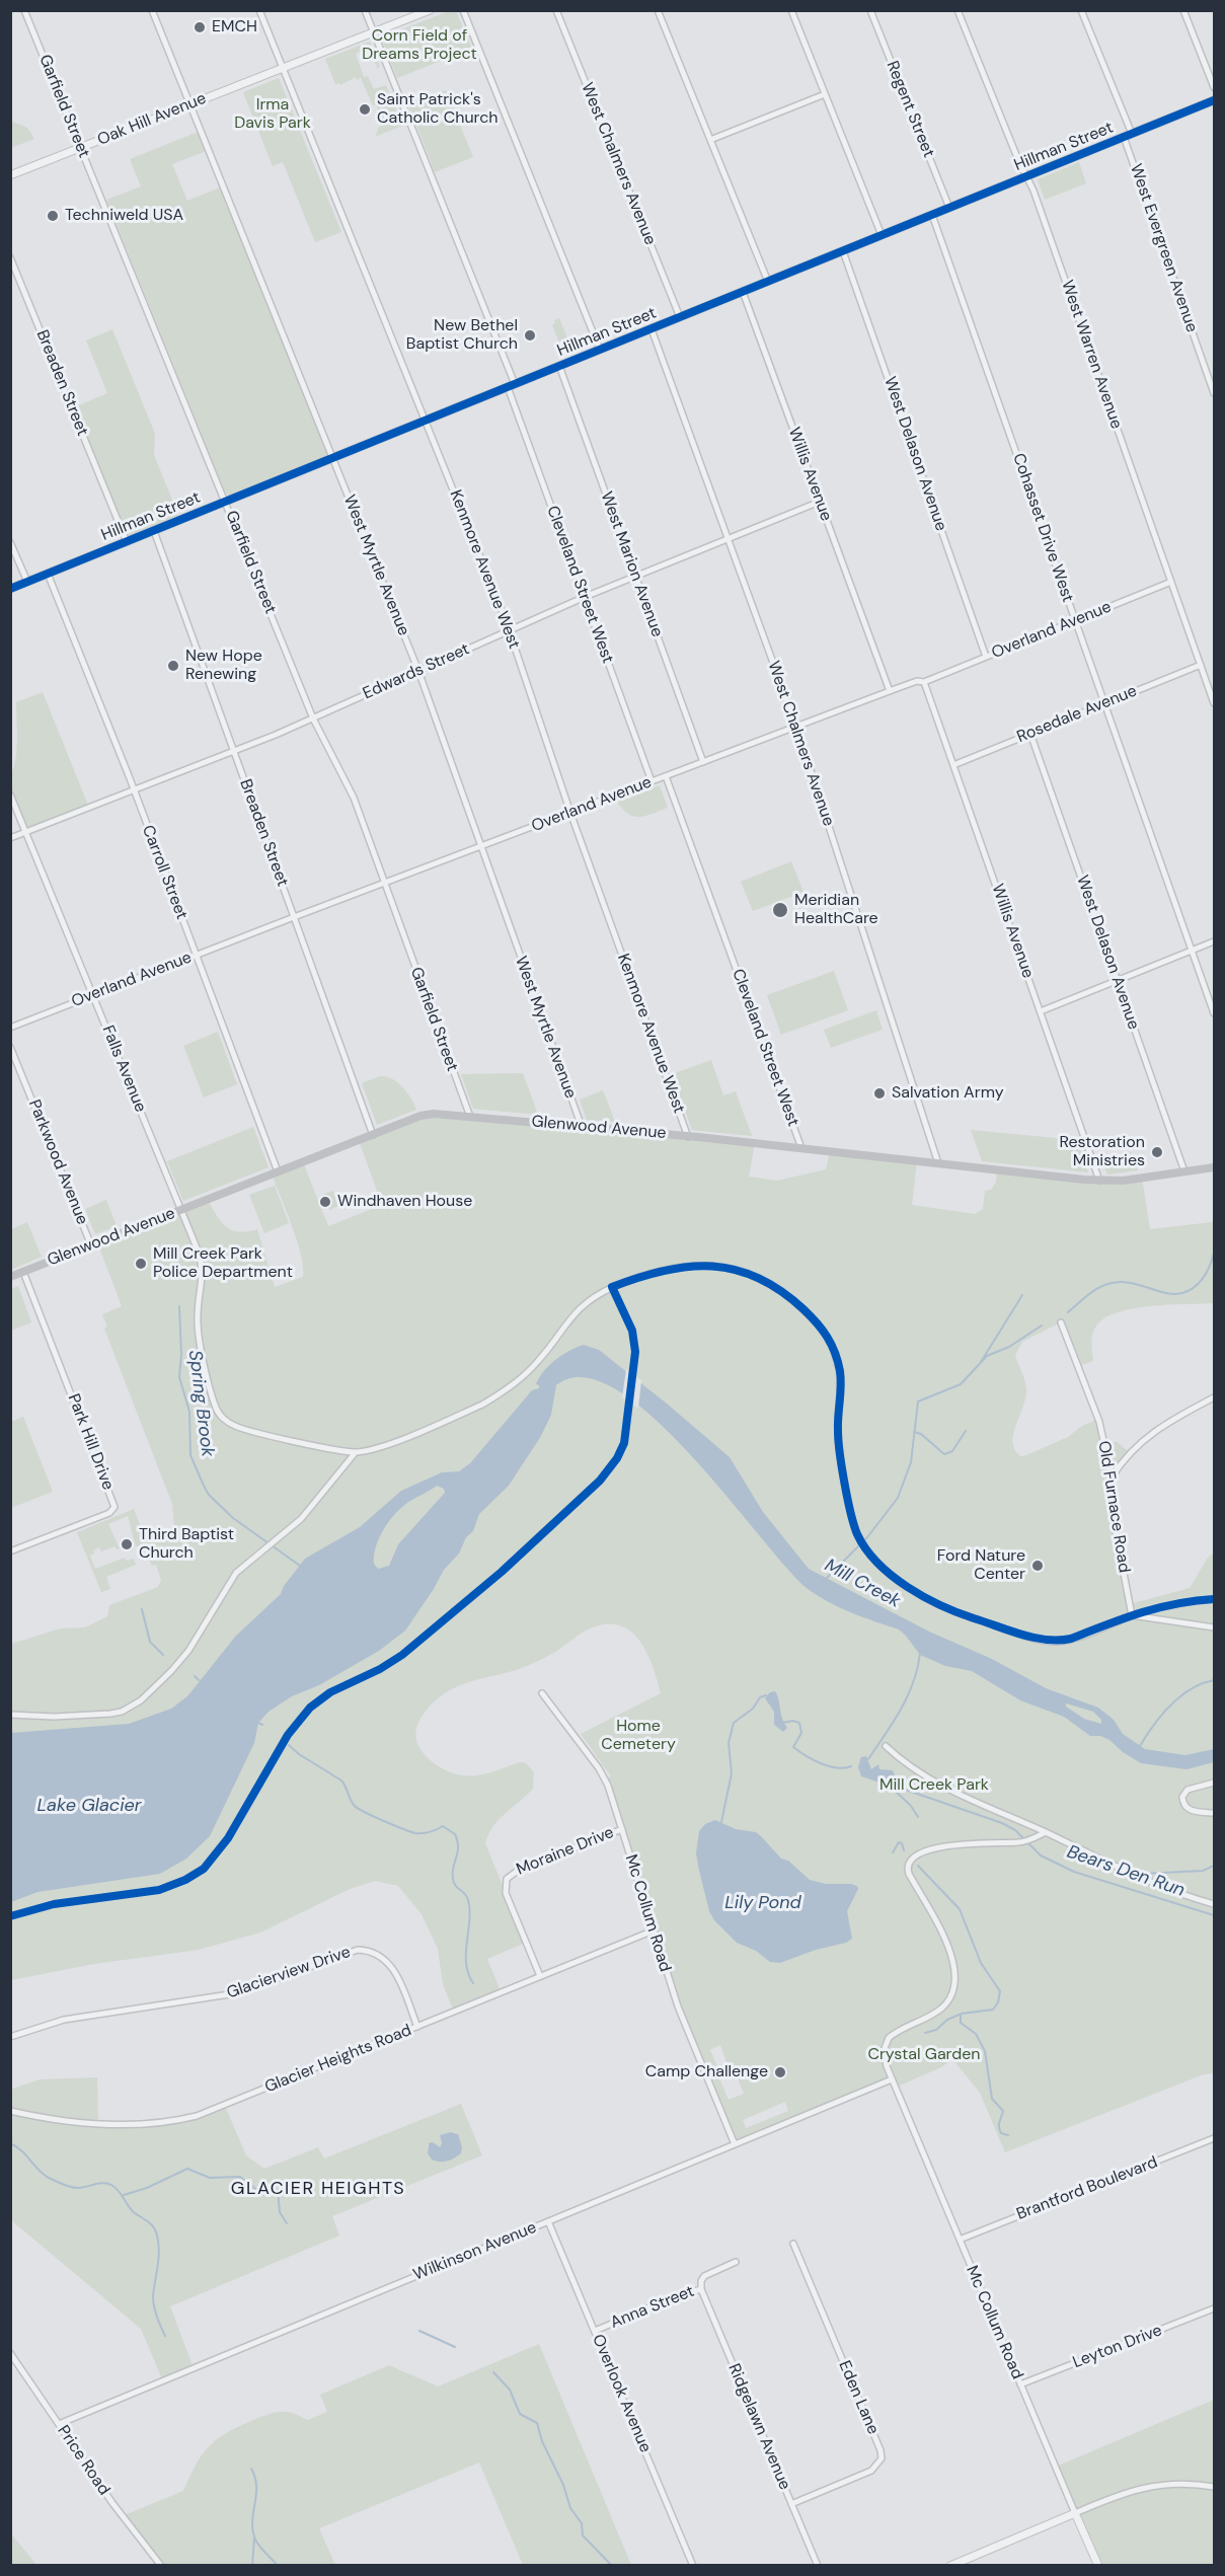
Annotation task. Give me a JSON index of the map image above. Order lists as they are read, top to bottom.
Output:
{
  "streets": {
    "main road": ["Glenwood Avenue"],
    "street": [
      "Garfield Street",
      "Regent Street",
      "Oak Hill Avenue",
      "Hillman Street",
      "West Chalmers Avenue",
      "West Evergreen Avenue",
      "West Warren Avenue",
      "Breaden Street",
      "West Delason Avenue",
      "Willis Avenue",
      "Cohasset Drive West",
      "West Marion Avenue",
      "West Myrtle Avenue",
      "Kenmore Avenue West",
      "Cleveland Street West",
      "Overland Avenue",
      "Edwards Street",
      "Rosedale Avenue",
      "Carroll Street",
      "Falls Avenue",
      "Parkwood Avenue",
      "Park Hill Drive",
      "Old Furnace Road",
      "Moraine Drive",
      "Mc Collum Road",
      "Glacierview Drive",
      "Glacier Heights Road",
      "Brantford Boulevard",
      "Wilkinson Avenue",
      "Anna Street",
      "Leyton Drive",
      "Overlook Avenue",
      "Eden Lane",
      "Ridgelawn Avenue",
      "Price Road"
    ]
  },
  "crossings": [
    ["Garfield Street", "Oak Hill Avenue"],
    ["Garfield Street", "Hillman Street"],
    ["Garfield Street", "Overland Avenue"],
    ["Garfield Street", "Edwards Street"],
    ["Garfield Street", "Glenwood Avenue"],
    ["Regent Street", "Hillman Street"],
    ["Oak Hill Avenue", "West Myrtle Avenue"],
    ["Oak Hill Avenue", "Kenmore Avenue West"],
    ["Oak Hill Avenue", "Cleveland Street West"],
    ["Hillman Street", "West Chalmers Avenue"],
    ["Hillman Street", "West Evergreen Avenue"],
    ["Hillman Street", "West Warren Avenue"],
    ["Hillman Street", "Breaden Street"],
    ["Hillman Street", "West Delason Avenue"],
    ["Hillman Street", "Willis Avenue"],
    ["Hillman Street", "Cohasset Drive West"],
    ["Hillman Street", "West Marion Avenue"],
    ["Hillman Street", "West Myrtle Avenue"],
    ["Hillman Street", "Kenmore Avenue West"],
    ["Hillman Street", "Cleveland Street West"],
    ["Hillman Street", "Carroll Street"],
    ["West Chalmers Avenue", "Overland Avenue"],
    ["West Chalmers Avenue", "Edwards Street"],
    ["West Chalmers Avenue", "Glenwood Avenue"],
    ["West Warren Avenue", "Overland Avenue"],
    ["West Warren Avenue", "Rosedale Avenue"],
    ["Breaden Street", "Overland Avenue"],
    ["Breaden Street", "Edwards Street"],
    ["Breaden Street", "Glenwood Avenue"],
    ["West Delason Avenue", "Overland Avenue"],
    ["West Delason Avenue", "Rosedale Avenue"],
    ["West Delason Avenue", "Glenwood Avenue"],
    ["Willis Avenue", "Overland Avenue"],
    ["Willis Avenue", "Edwards Street"],
    ["Willis Avenue", "Rosedale Avenue"],
    ["Willis Avenue", "Glenwood Avenue"],
    ["Cohasset Drive West", "Overland Avenue"],
    ["Cohasset Drive West", "Rosedale Avenue"],
    ["West Marion Avenue", "Overland Avenue"],
    ["West Marion Avenue", "Edwards Street"],
    ["West Myrtle Avenue", "Overland Avenue"],
    ["West Myrtle Avenue", "Edwards Street"],
    ["West Myrtle Avenue", "Glenwood Avenue"],
    ["Kenmore Avenue West", "Overland Avenue"],
    ["Kenmore Avenue West", "Edwards Street"],
    ["Kenmore Avenue West", "Glenwood Avenue"],
    ["Cleveland Street West", "Overland Avenue"],
    ["Cleveland Street West", "Edwards Street"],
    ["Cleveland Street West", "Glenwood Avenue"],
    ["Overland Avenue", "Carroll Street"],
    ["Overland Avenue", "Falls Avenue"],
    ["Edwards Street", "Carroll Street"],
    ["Edwards Street", "Falls Avenue"],
    ["Carroll Street", "Glenwood Avenue"],
    ["Falls Avenue", "Glenwood Avenue"],
    ["Glenwood Avenue", "Parkwood Avenue"],
    ["Glenwood Avenue", "Park Hill Drive"],
    ["Moraine Drive", "Mc Collum Road"],
    ["Moraine Drive", "Glacier Heights Road"],
    ["Mc Collum Road", "Glacier Heights Road"],
    ["Mc Collum Road", "Brantford Boulevard"],
    ["Mc Collum Road", "Wilkinson Avenue"],
    ["Mc Collum Road", "Leyton Drive"],
    ["Glacierview Drive", "Glacier Heights Road"],
    ["Wilkinson Avenue", "Overlook Avenue"],
    ["Wilkinson Avenue", "Price Road"],
    ["Anna Street", "Overlook Avenue"],
    ["Anna Street", "Ridgelawn Avenue"],
    ["Eden Lane", "Ridgelawn Avenue"]
  ],
  "districts": ["GLACIER HEIGHTS"],
  "water": [
    "Spring Brook",
    "Mill Creek",
    "Lake Glacier",
    "Bears Den Run",
    "Lily Pond"
  ],
  "parks": [
    "Corn Field of Dreams Project",
    "Irma Davis Park",
    "Home Cemetery",
    "Mill Creek Park",
    "Crystal Garden"
  ],
  "places": [
    "EMCH",
    "Saint Patrick's Catholic Church",
    "Techniweld USA",
    "New Bethel Baptist Church",
    "New Hope Renewing",
    "Meridian HealthCare",
    "Salvation Army",
    "Restoration Ministries",
    "Windhaven House",
    "Mill Creek Park Police Department",
    "Third Baptist Church",
    "Ford Nature Center",
    "Camp Challenge"
  ]
}
